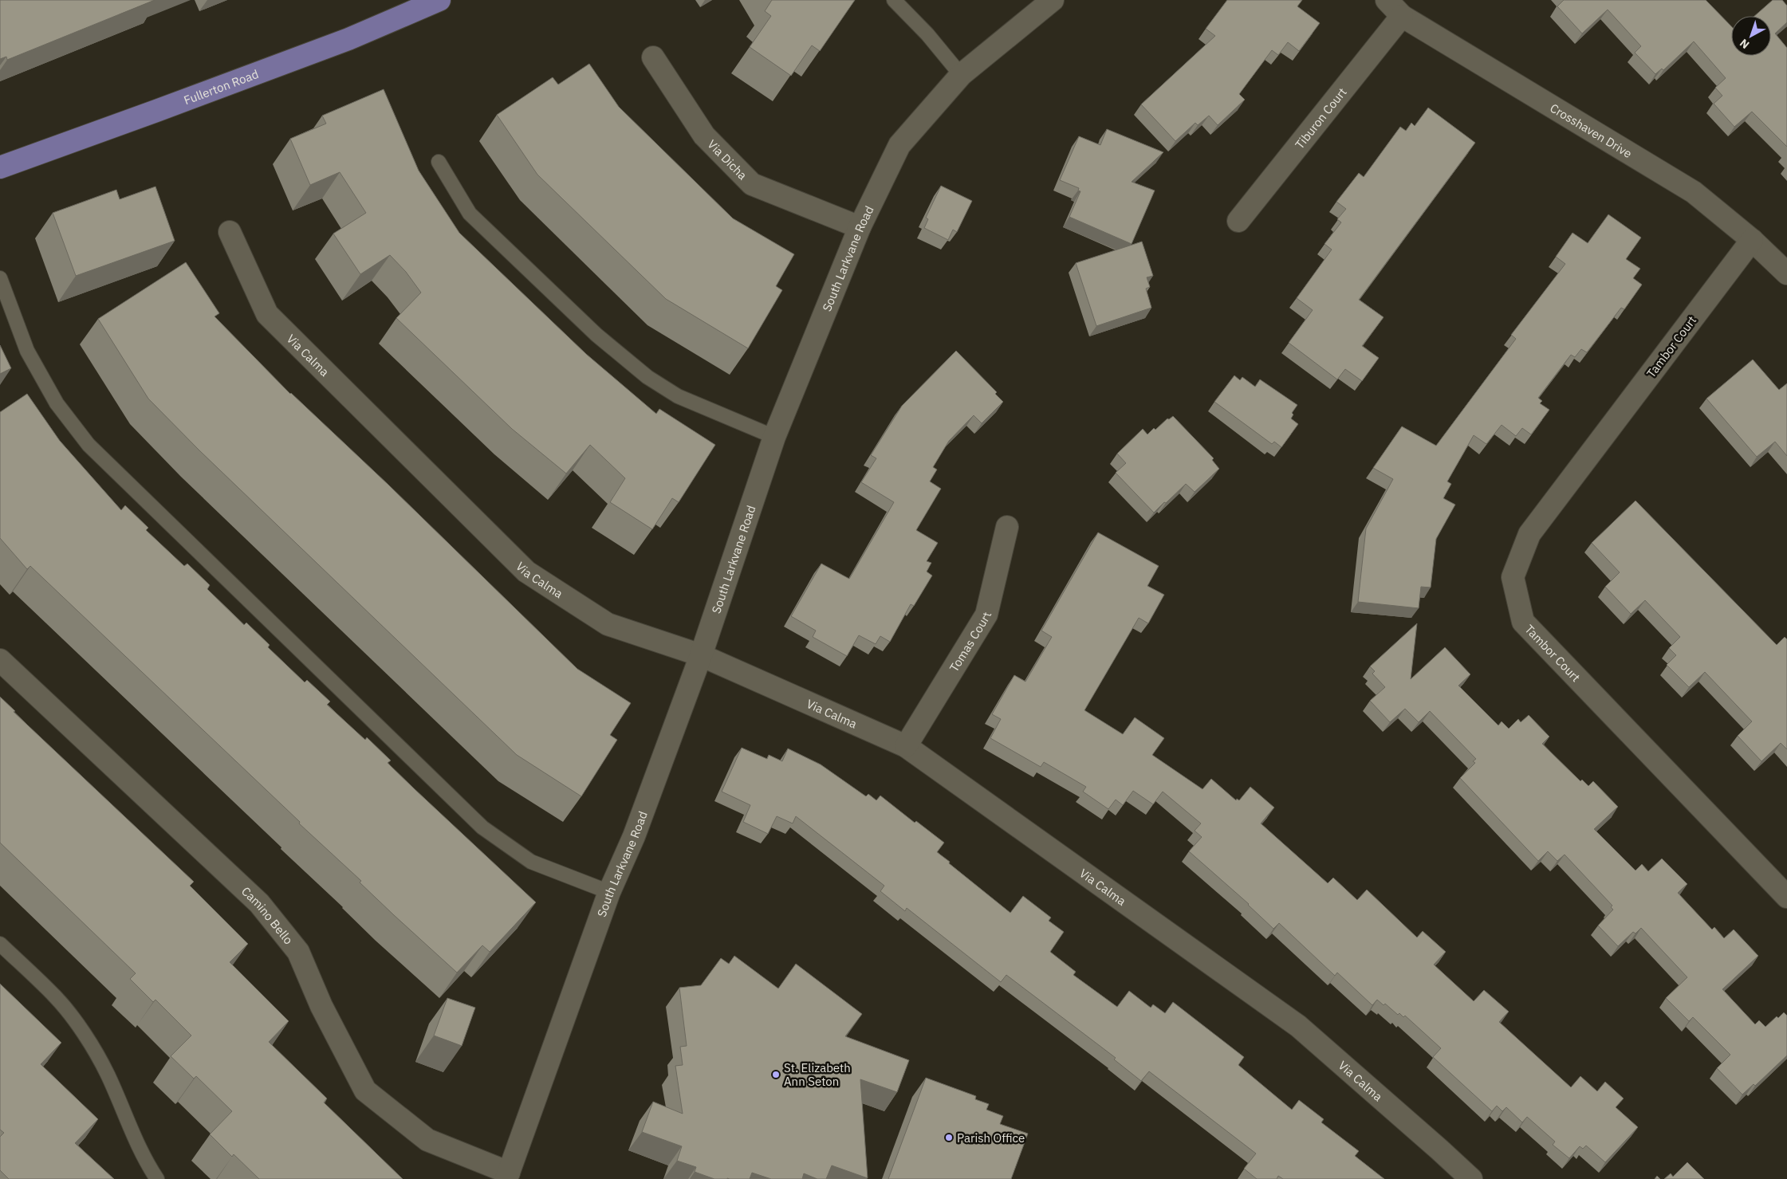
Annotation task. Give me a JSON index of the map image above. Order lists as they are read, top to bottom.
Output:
{
  "streets": {
    "main road": ["Fullerton Road"],
    "street": [
      "Tiburon Court",
      "Crosshaven Drive",
      "Via Dicha",
      "South Larkvane Road",
      "Tambor Court",
      "Via Calma",
      "Tomas Court",
      "Camino Bello"
    ]
  },
  "crossings": [
    ["Tiburon Court", "Crosshaven Drive"],
    ["Crosshaven Drive", "Tambor Court"],
    ["Via Dicha", "South Larkvane Road"],
    ["South Larkvane Road", "Via Calma"],
    ["South Larkvane Road", "Camino Bello"],
    ["Via Calma", "Tomas Court"]
  ],
  "places": ["St. Elizabeth Ann Seton", "Parish Office"],
  "north": "bottom left"
}
